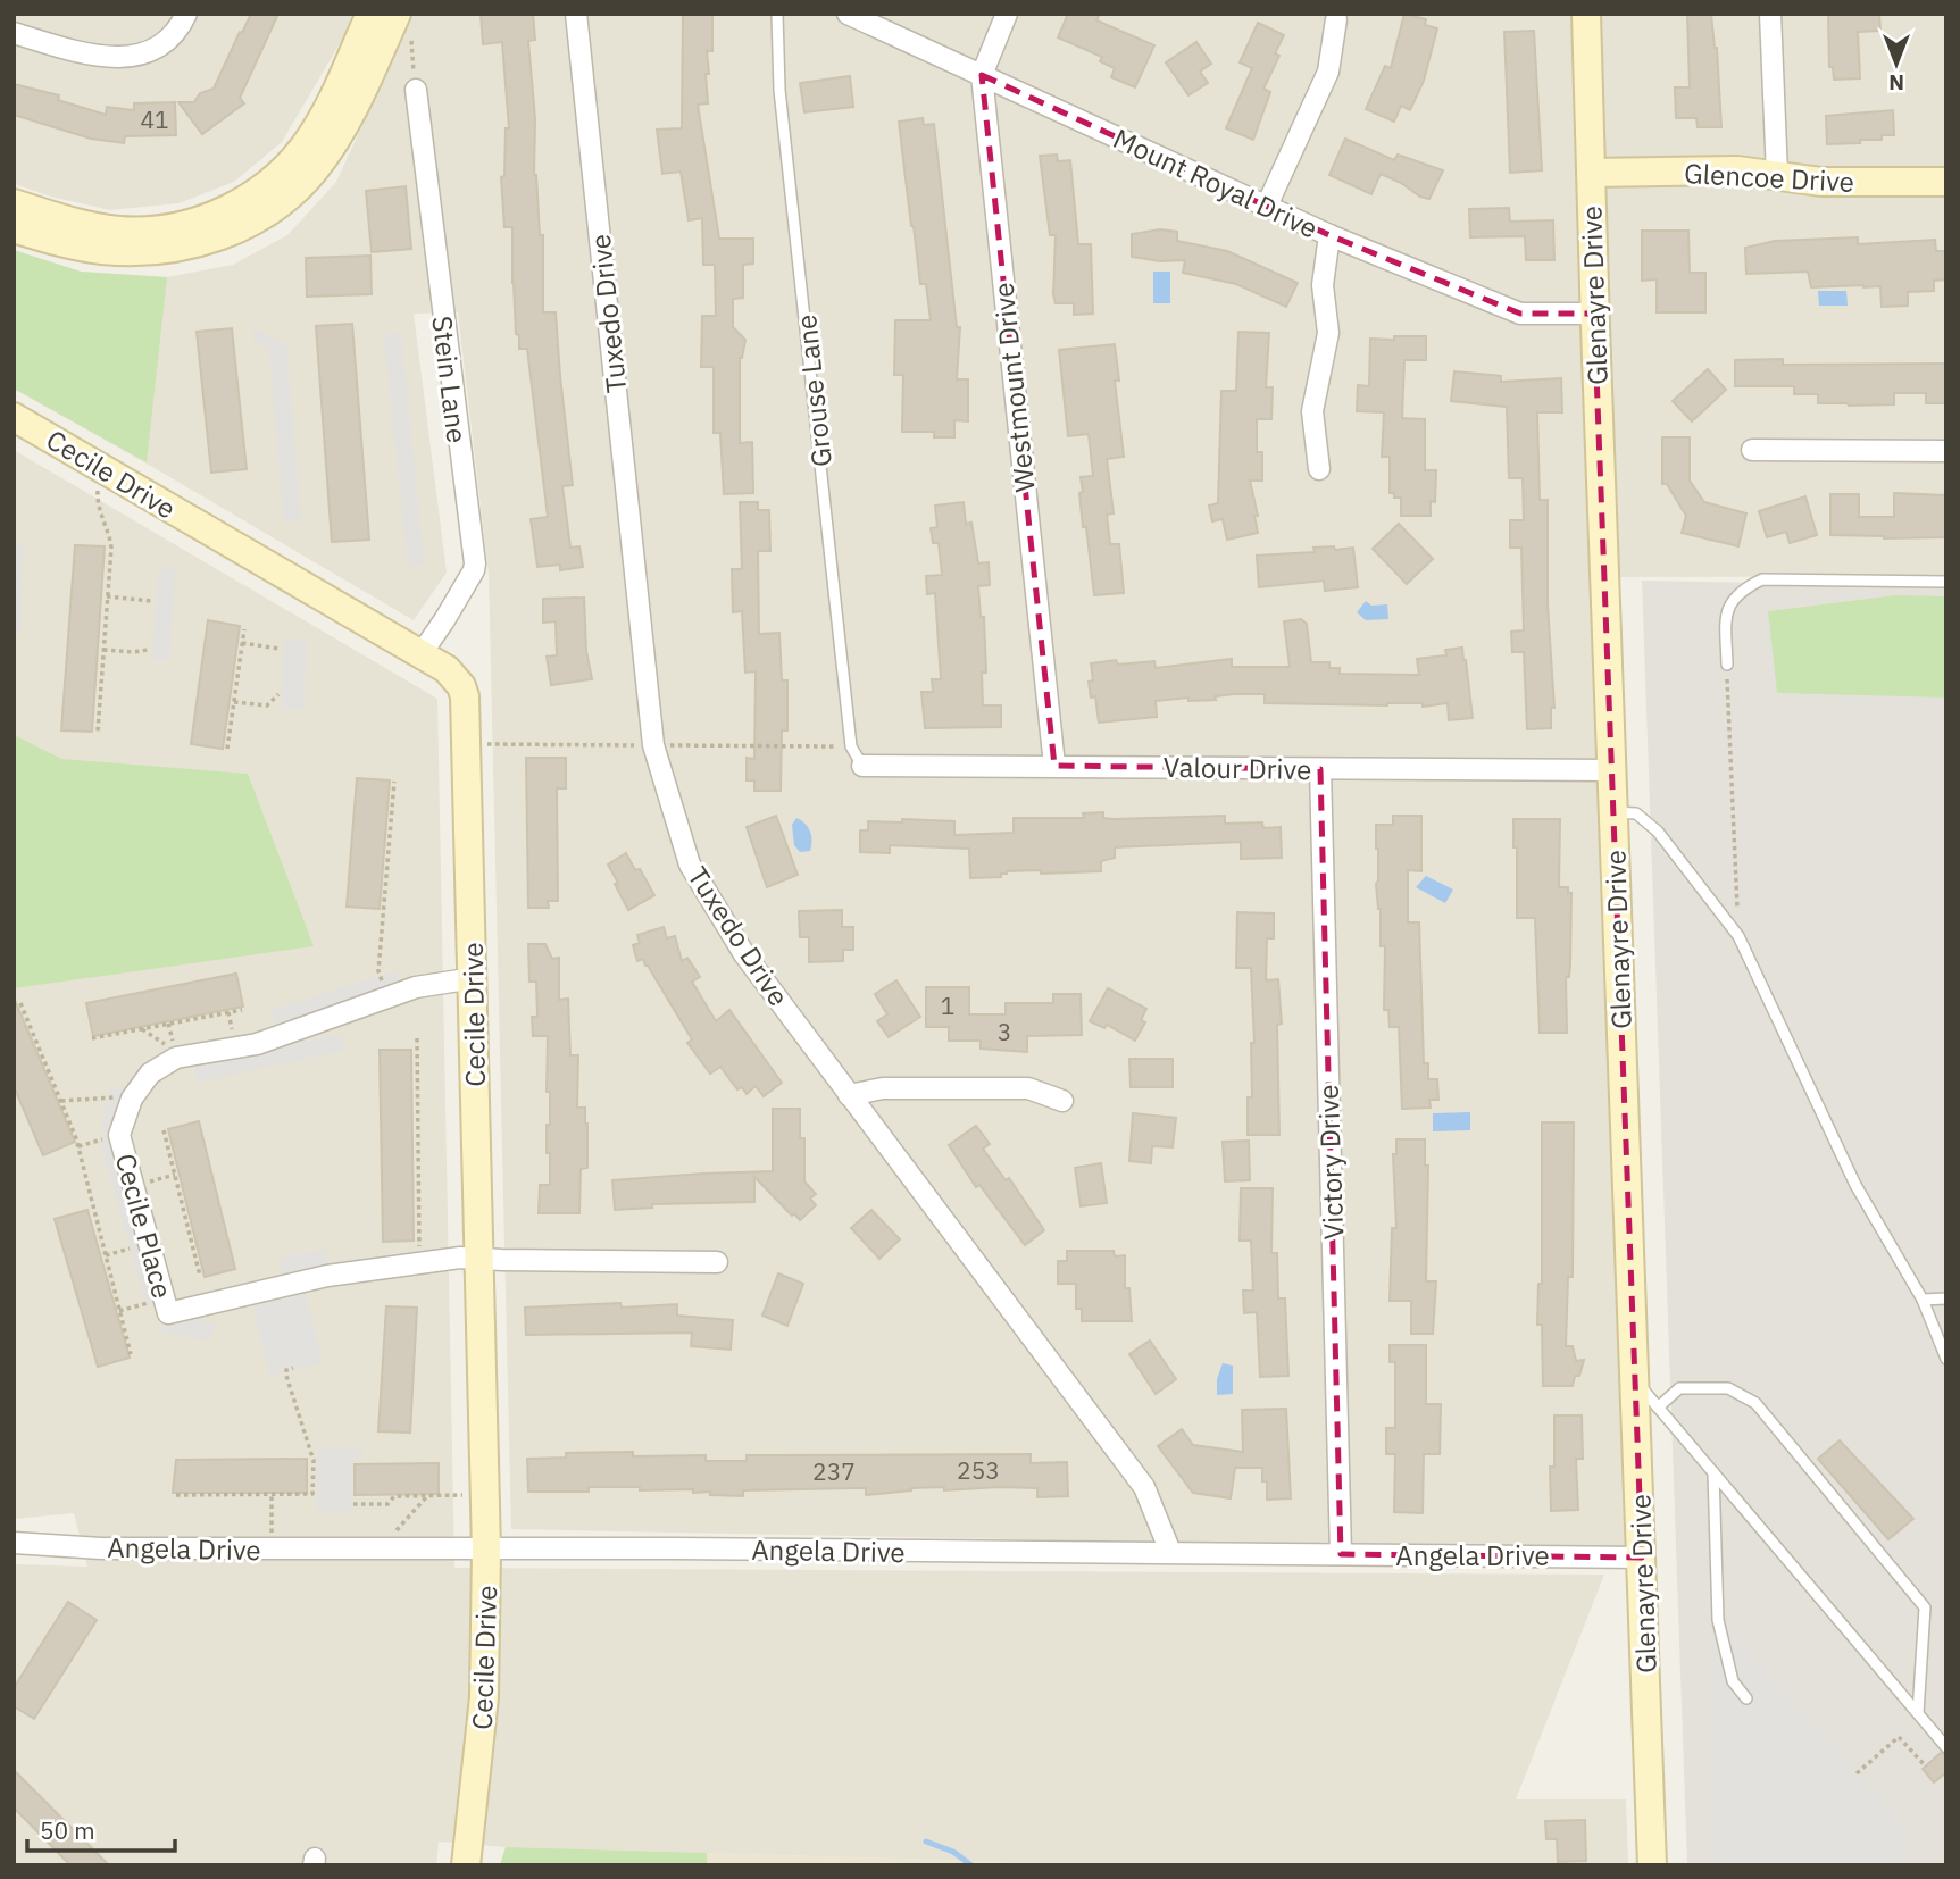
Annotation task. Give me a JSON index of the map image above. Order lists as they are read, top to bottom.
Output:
{
  "streets": {
    "street": [
      "Glencoe Drive",
      "Mount Royal Drive",
      "Glenayre Drive",
      "Tuxedo Drive",
      "Stein Lane",
      "Westmount Drive",
      "Cecile Drive",
      "Valour Drive",
      "Victory Drive",
      "Cecile Place",
      "Angela Drive"
    ],
    "lane": ["Grouse Lane"]
  },
  "crossings": [
    ["Glencoe Drive", "Glenayre Drive"],
    ["Mount Royal Drive", "Glenayre Drive"],
    ["Mount Royal Drive", "Westmount Drive"],
    ["Glenayre Drive", "Valour Drive"],
    ["Glenayre Drive", "Angela Drive"],
    ["Tuxedo Drive", "Angela Drive"],
    ["Stein Lane", "Cecile Drive"],
    ["Westmount Drive", "Valour Drive"],
    ["Grouse Lane", "Valour Drive"],
    ["Cecile Drive", "Cecile Place"],
    ["Cecile Drive", "Angela Drive"],
    ["Valour Drive", "Victory Drive"],
    ["Victory Drive", "Angela Drive"]
  ],
  "house_numbers": [
    "41",
    "1",
    "3",
    "253",
    "237"
  ],
  "scale_bar": "50 m",
  "north": "bottom"
}
